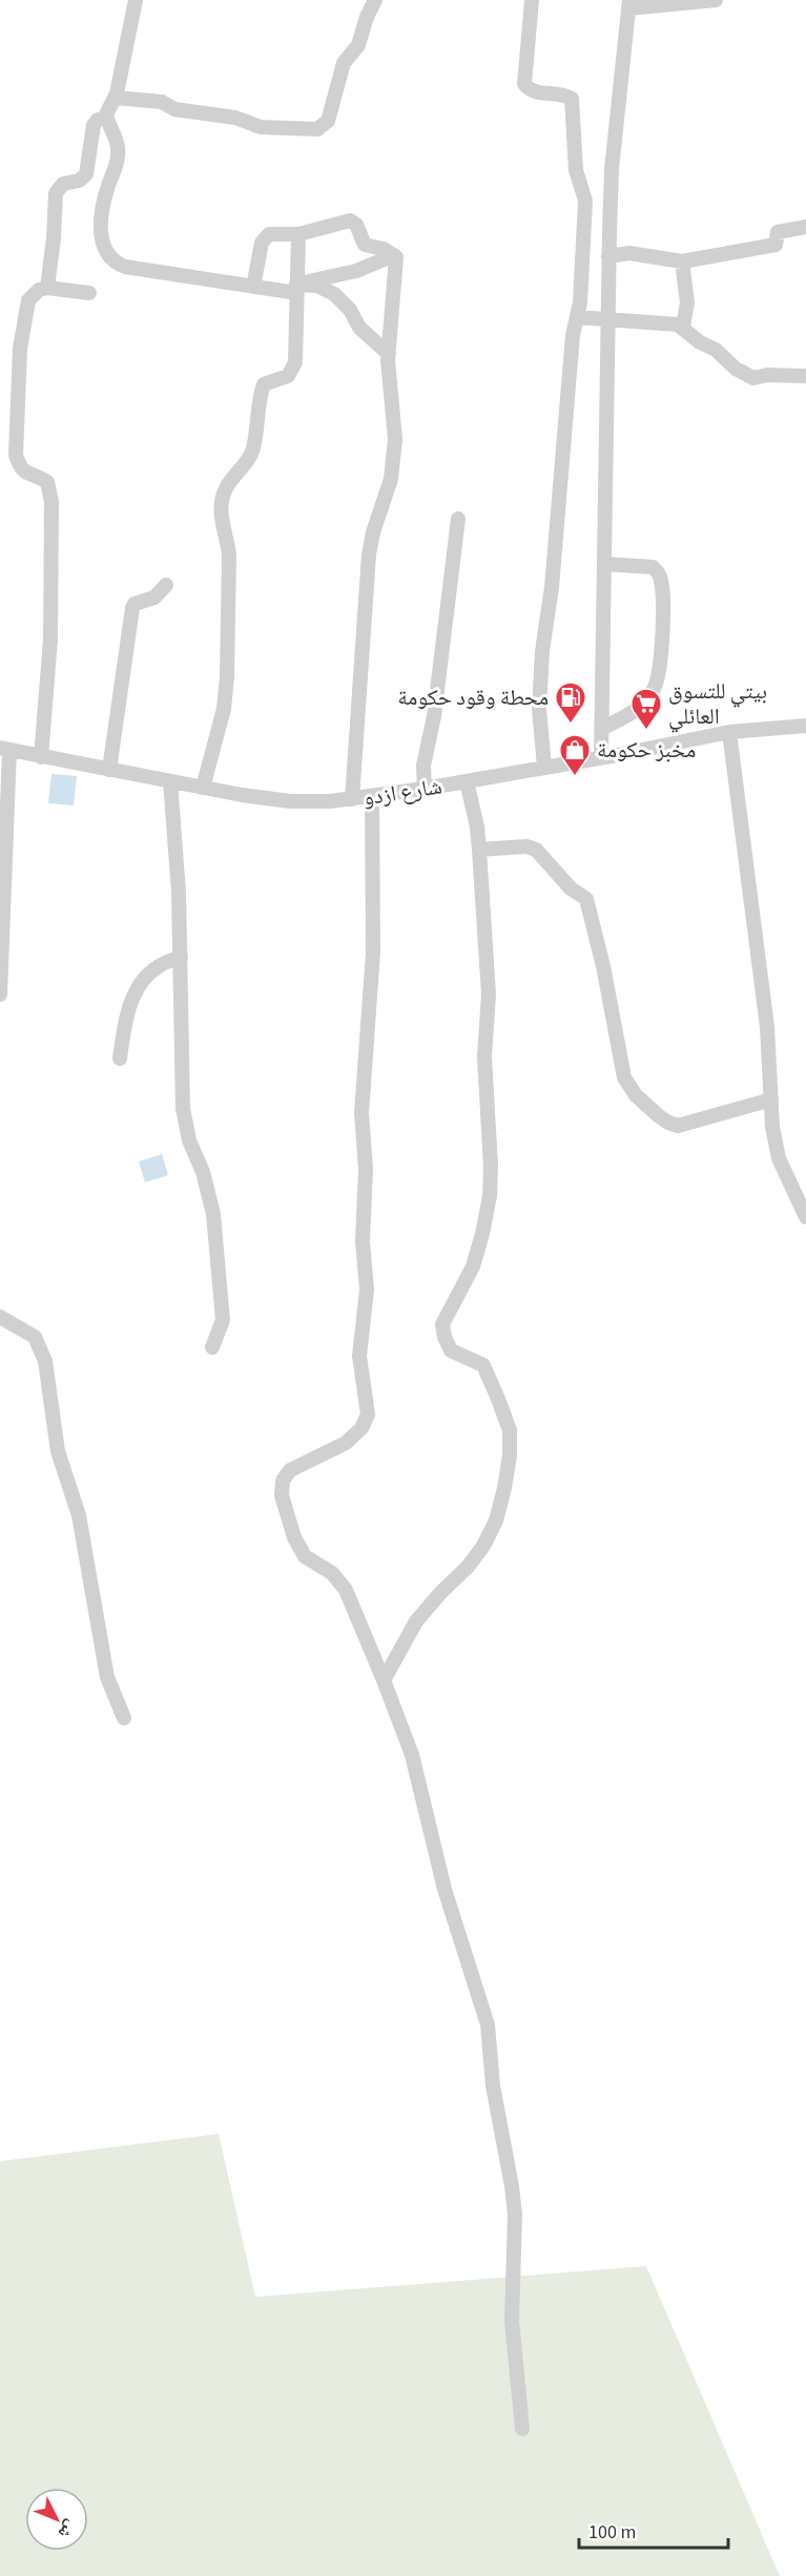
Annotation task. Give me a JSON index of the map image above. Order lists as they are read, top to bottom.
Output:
{
  "streets": {
    "street": ["شارع ازدو"]
  },
  "places": {
    "fuel station": ["محطة وقود حكومة"],
    "supermarket": ["بيتي للتسوق العائلي"],
    "shop": ["مخبز حكومة"]
  },
  "scale_bar": "100 m",
  "north": "bottom right"
}
